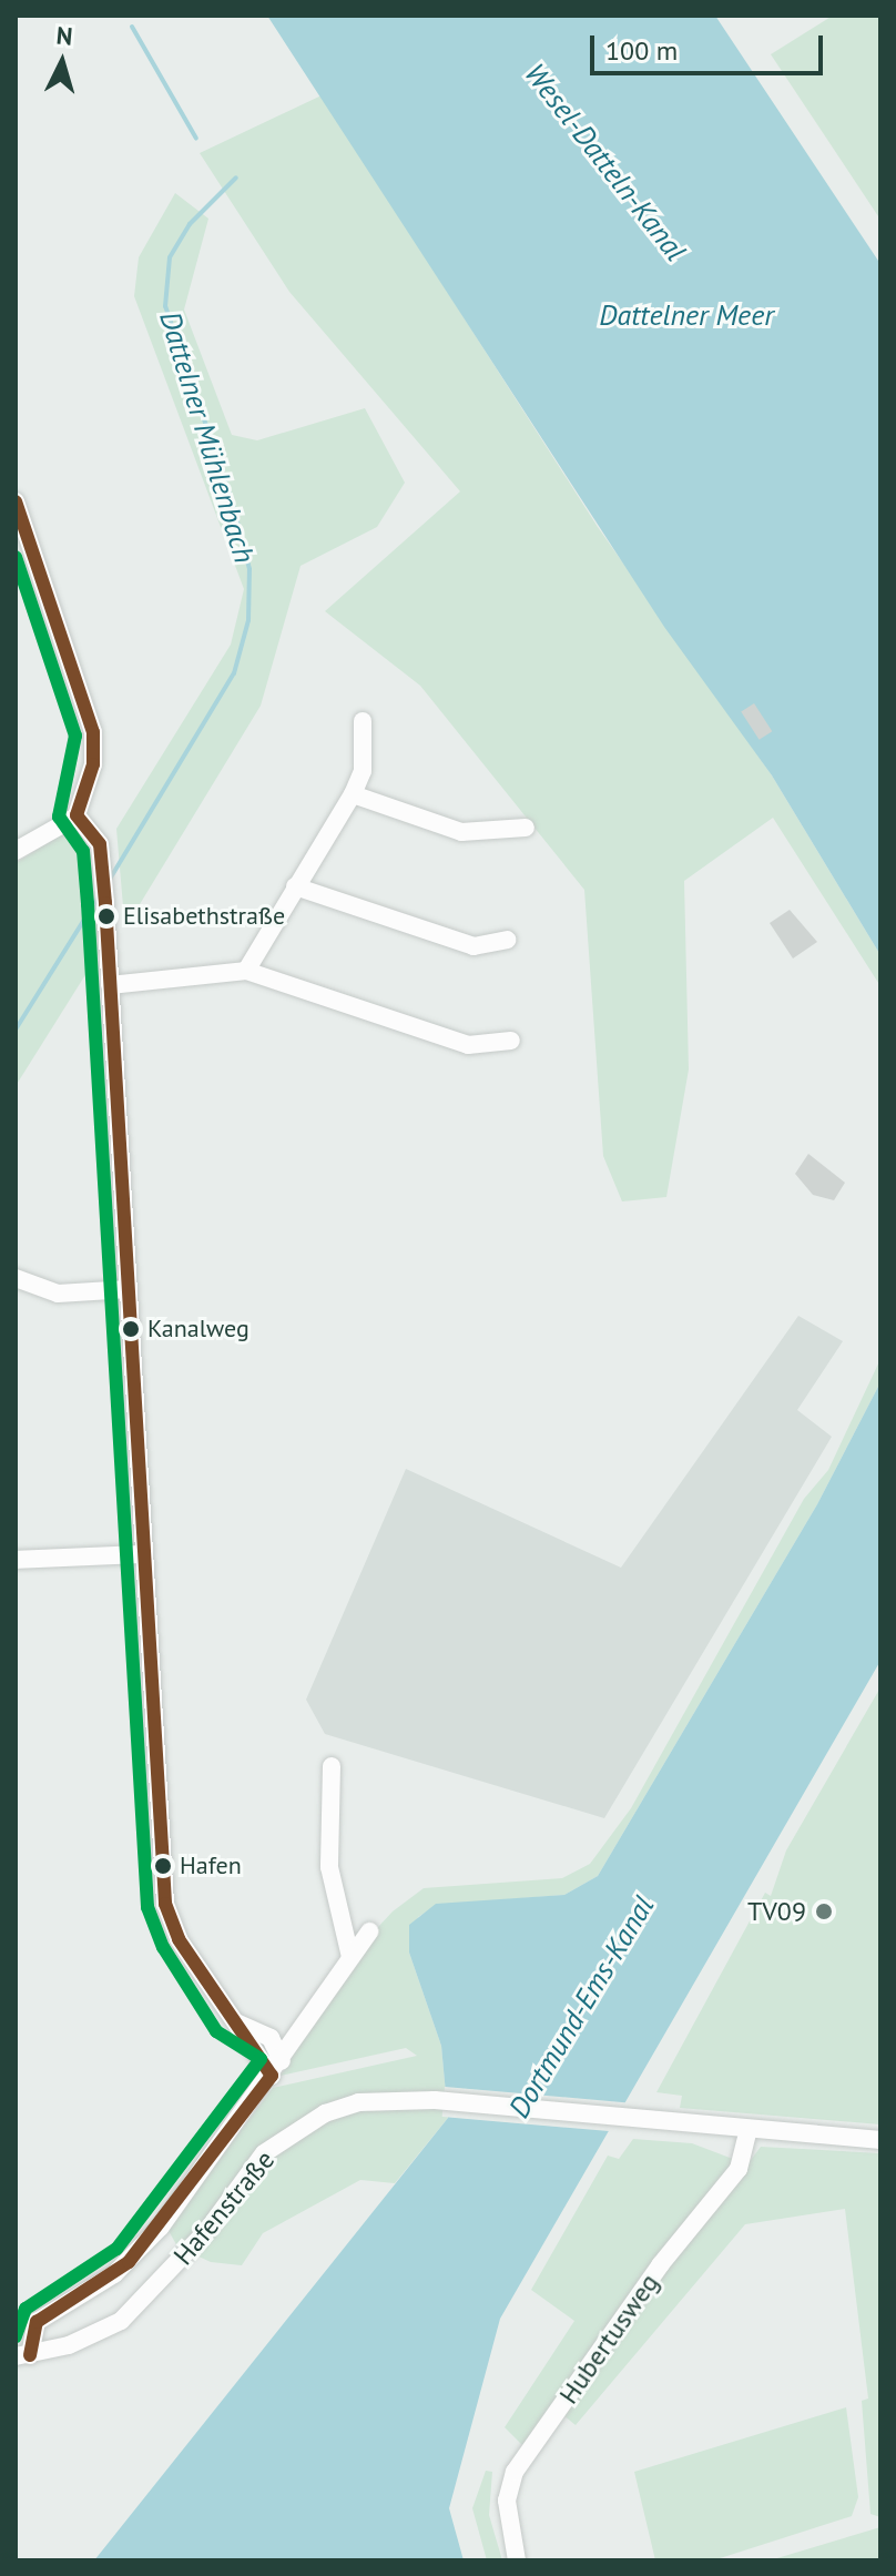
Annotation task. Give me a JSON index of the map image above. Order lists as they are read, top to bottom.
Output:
{
  "streets": {
    "street": ["Hafenstraße", "Hubertusweg"]
  },
  "crossings": [
    ["Hafenstraße", "Hubertusweg"]
  ],
  "water": [
    "Wesel-Datteln-Kanal",
    "Dattelner Meer",
    "Dattelner Mühlenbach",
    "Dortmund-Ems-Kanal"
  ],
  "places": [
    "Elisabethstraße",
    "Kanalweg",
    "Hafen",
    "TV09"
  ],
  "scale_bar": "100 m",
  "north": "top"
}
